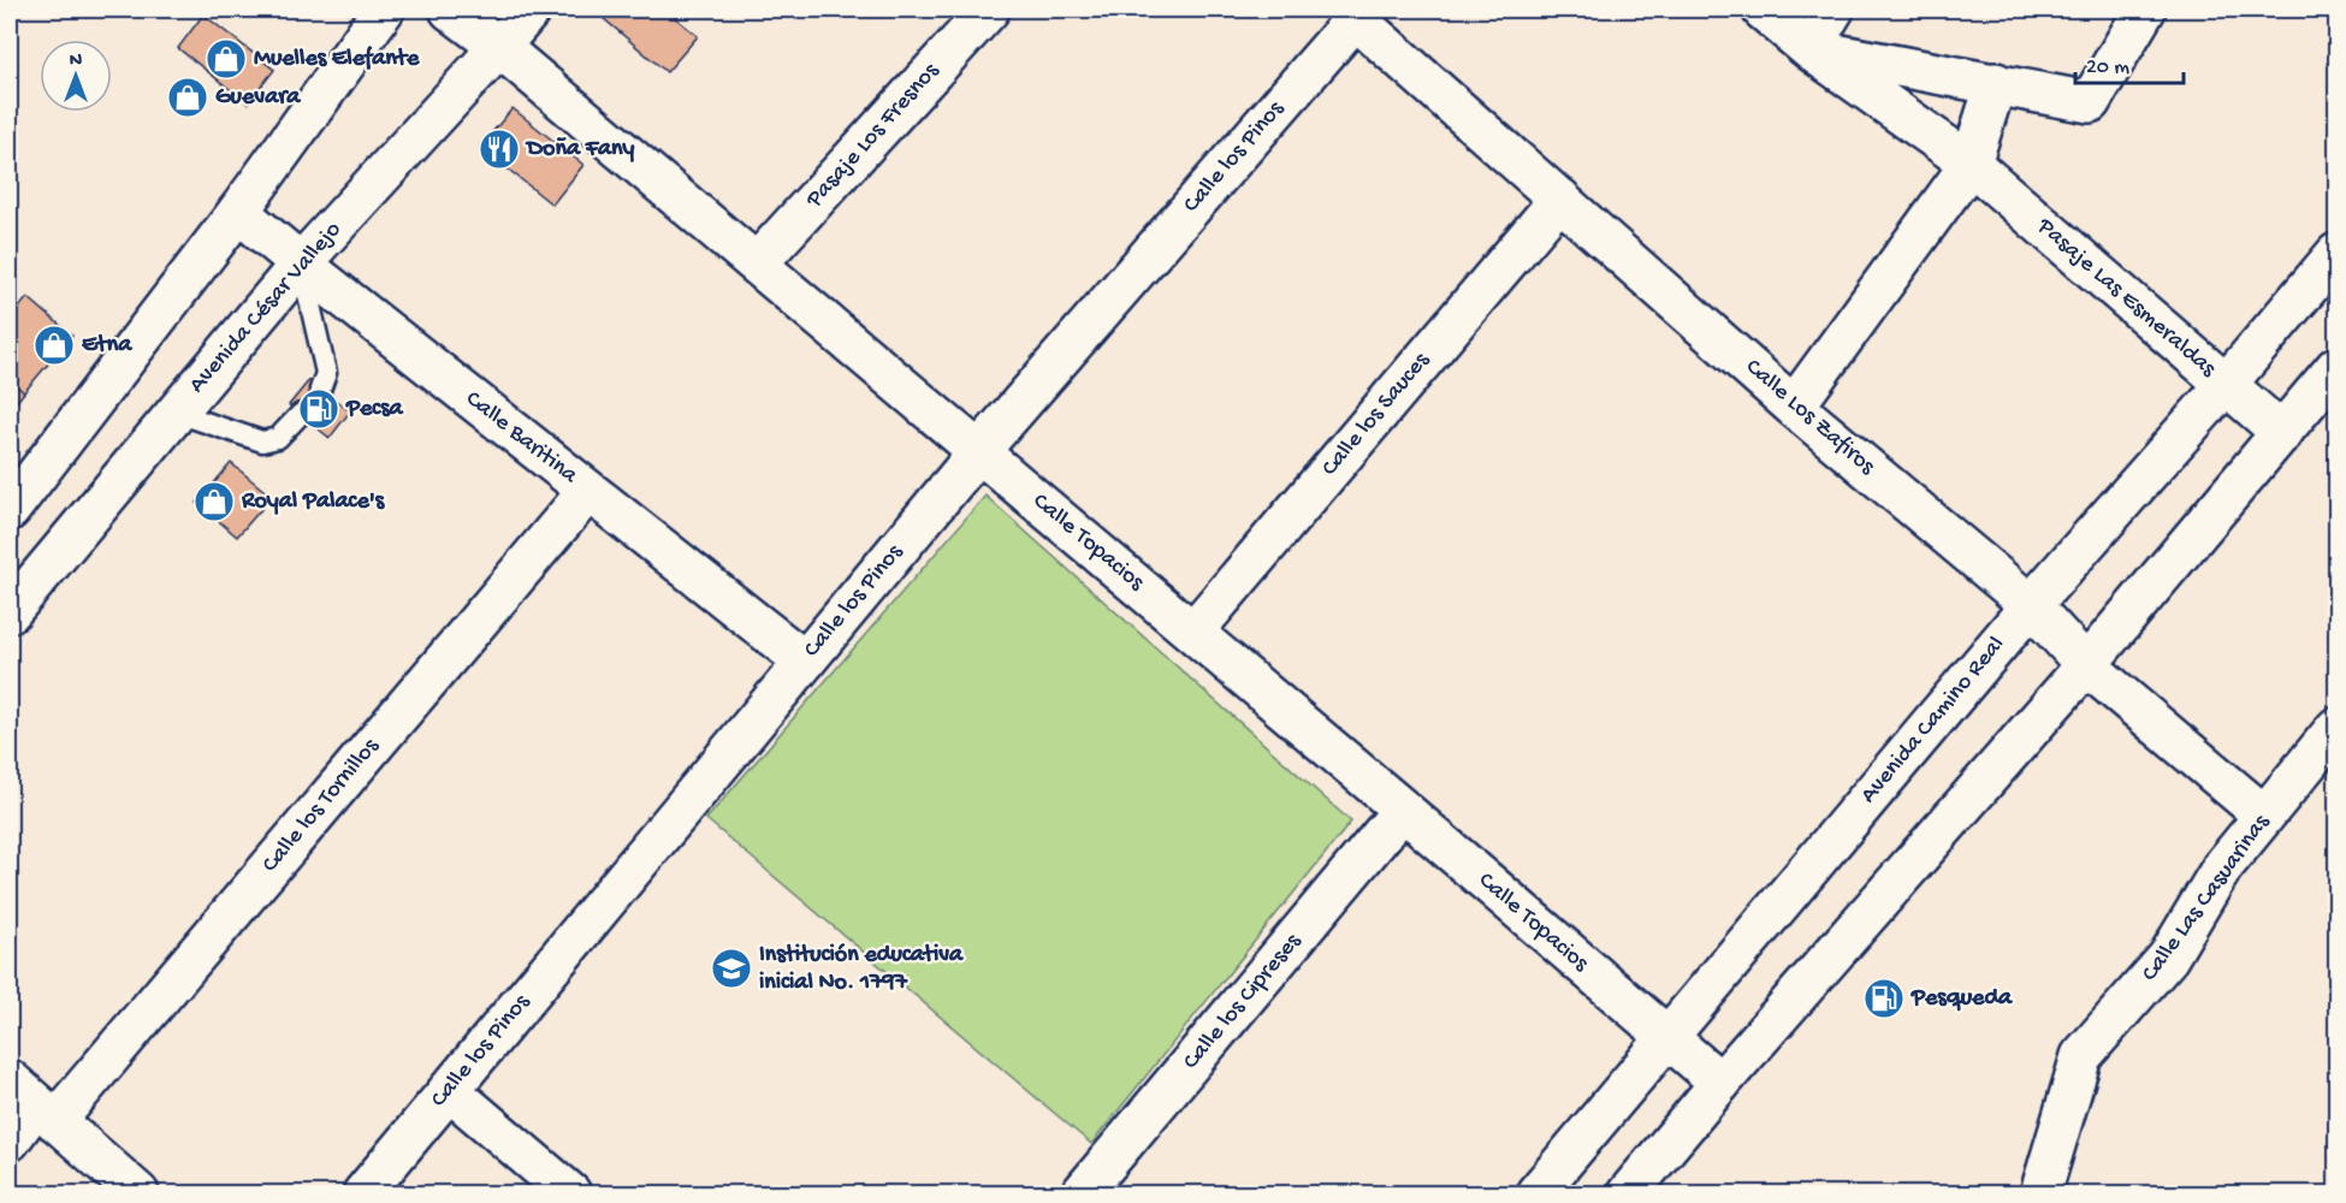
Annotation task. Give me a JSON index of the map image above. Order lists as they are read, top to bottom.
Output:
{
  "streets": {
    "street": [
      "Pasaje Los Fresnos",
      "Calle los Pinos",
      "Pasaje Las Esmeraldas",
      "Avenida César Vallejo",
      "Calle los Sauces",
      "Calle Los Zafiros",
      "Calle Baritina",
      "Calle Topacios",
      "Avenida Camino Real",
      "Calle los Tornillos",
      "Calle Las Casuarinas",
      "Calle los Cipreses"
    ]
  },
  "crossings": [
    ["Pasaje Los Fresnos", "Calle Topacios"],
    ["Calle los Pinos", "Calle Los Zafiros"],
    ["Calle los Pinos", "Calle Baritina"],
    ["Calle los Pinos", "Calle Topacios"],
    ["Pasaje Las Esmeraldas", "Avenida Camino Real"],
    ["Avenida César Vallejo", "Calle Baritina"],
    ["Avenida César Vallejo", "Calle Topacios"],
    ["Calle los Sauces", "Calle Los Zafiros"],
    ["Calle los Sauces", "Calle Topacios"],
    ["Calle Los Zafiros", "Avenida Camino Real"],
    ["Calle Los Zafiros", "Calle Las Casuarinas"],
    ["Calle Baritina", "Calle los Tornillos"],
    ["Calle Topacios", "Avenida Camino Real"],
    ["Calle Topacios", "Calle los Cipreses"]
  ],
  "places": {
    "shop": [
      "Muelles Elefante",
      "Guevara",
      "Etna",
      "Royal Palace's"
    ],
    "restaurant": ["Doña Fany"],
    "fuel station": ["Pecsa", "Pesqueda"],
    "school or university": ["Institución educativa inicial No. 1797"]
  },
  "scale_bar": "20 m",
  "north": "top"
}
